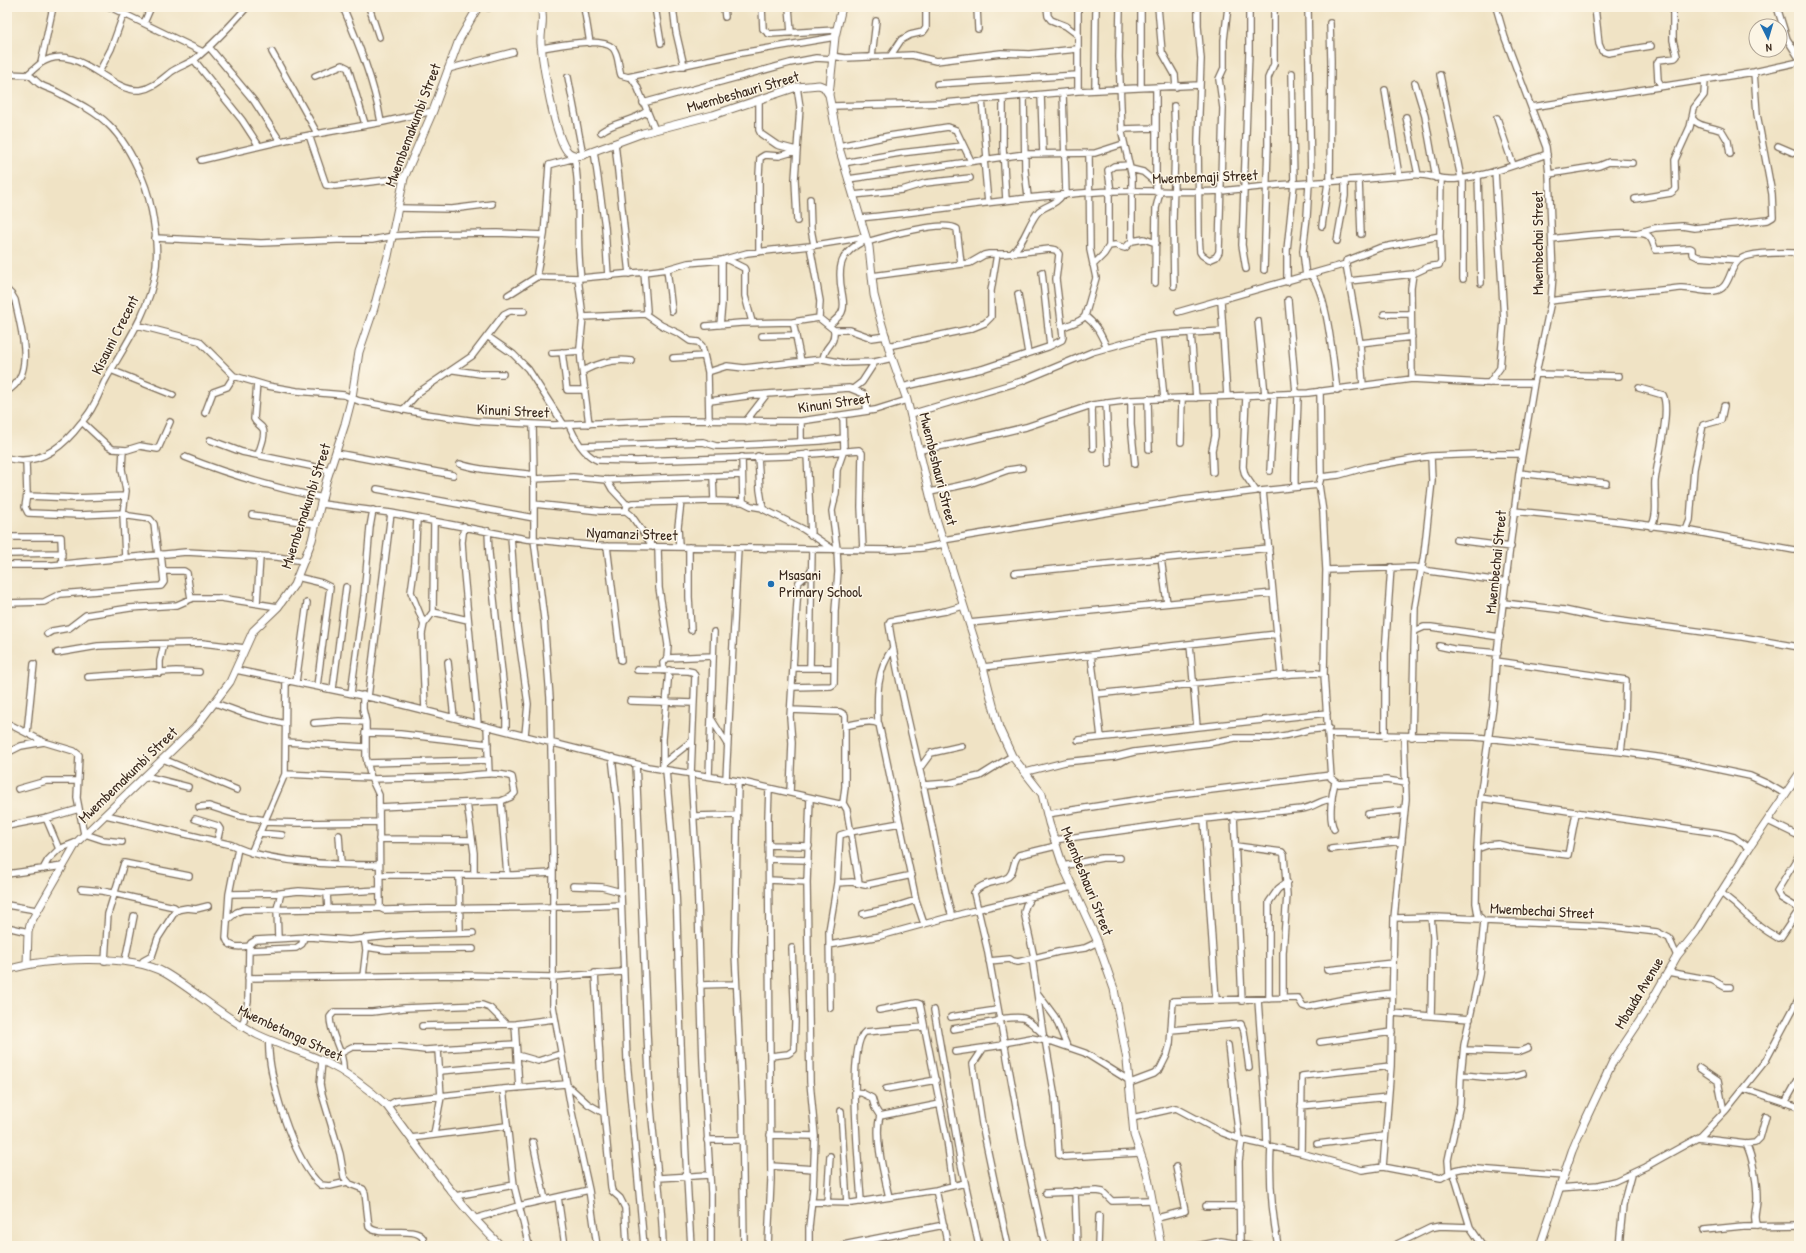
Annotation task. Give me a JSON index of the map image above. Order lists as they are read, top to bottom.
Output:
{
  "streets": {
    "street": [
      "Mwembeshauri Street",
      "Mwembemakumbi Street",
      "Mwembemaji Street",
      "Mwembechai Street",
      "Kisauni Crecent",
      "Kinuni Street",
      "Nyamanzi Street",
      "Mbauda Avenue",
      "Mwembetanga Street"
    ]
  },
  "crossings": [
    ["Mwembeshauri Street", "Mwembemaji Street"],
    ["Mwembeshauri Street", "Kinuni Street"],
    ["Mwembeshauri Street", "Nyamanzi Street"],
    ["Mwembemakumbi Street", "Kinuni Street"],
    ["Mwembemakumbi Street", "Nyamanzi Street"],
    ["Mwembemakumbi Street", "Mwembetanga Street"],
    ["Mwembemaji Street", "Mwembechai Street"],
    ["Mwembechai Street", "Mbauda Avenue"],
    ["Kisauni Crecent", "Kinuni Street"]
  ],
  "places": ["Msasani Primary School"],
  "north": "bottom"
}
